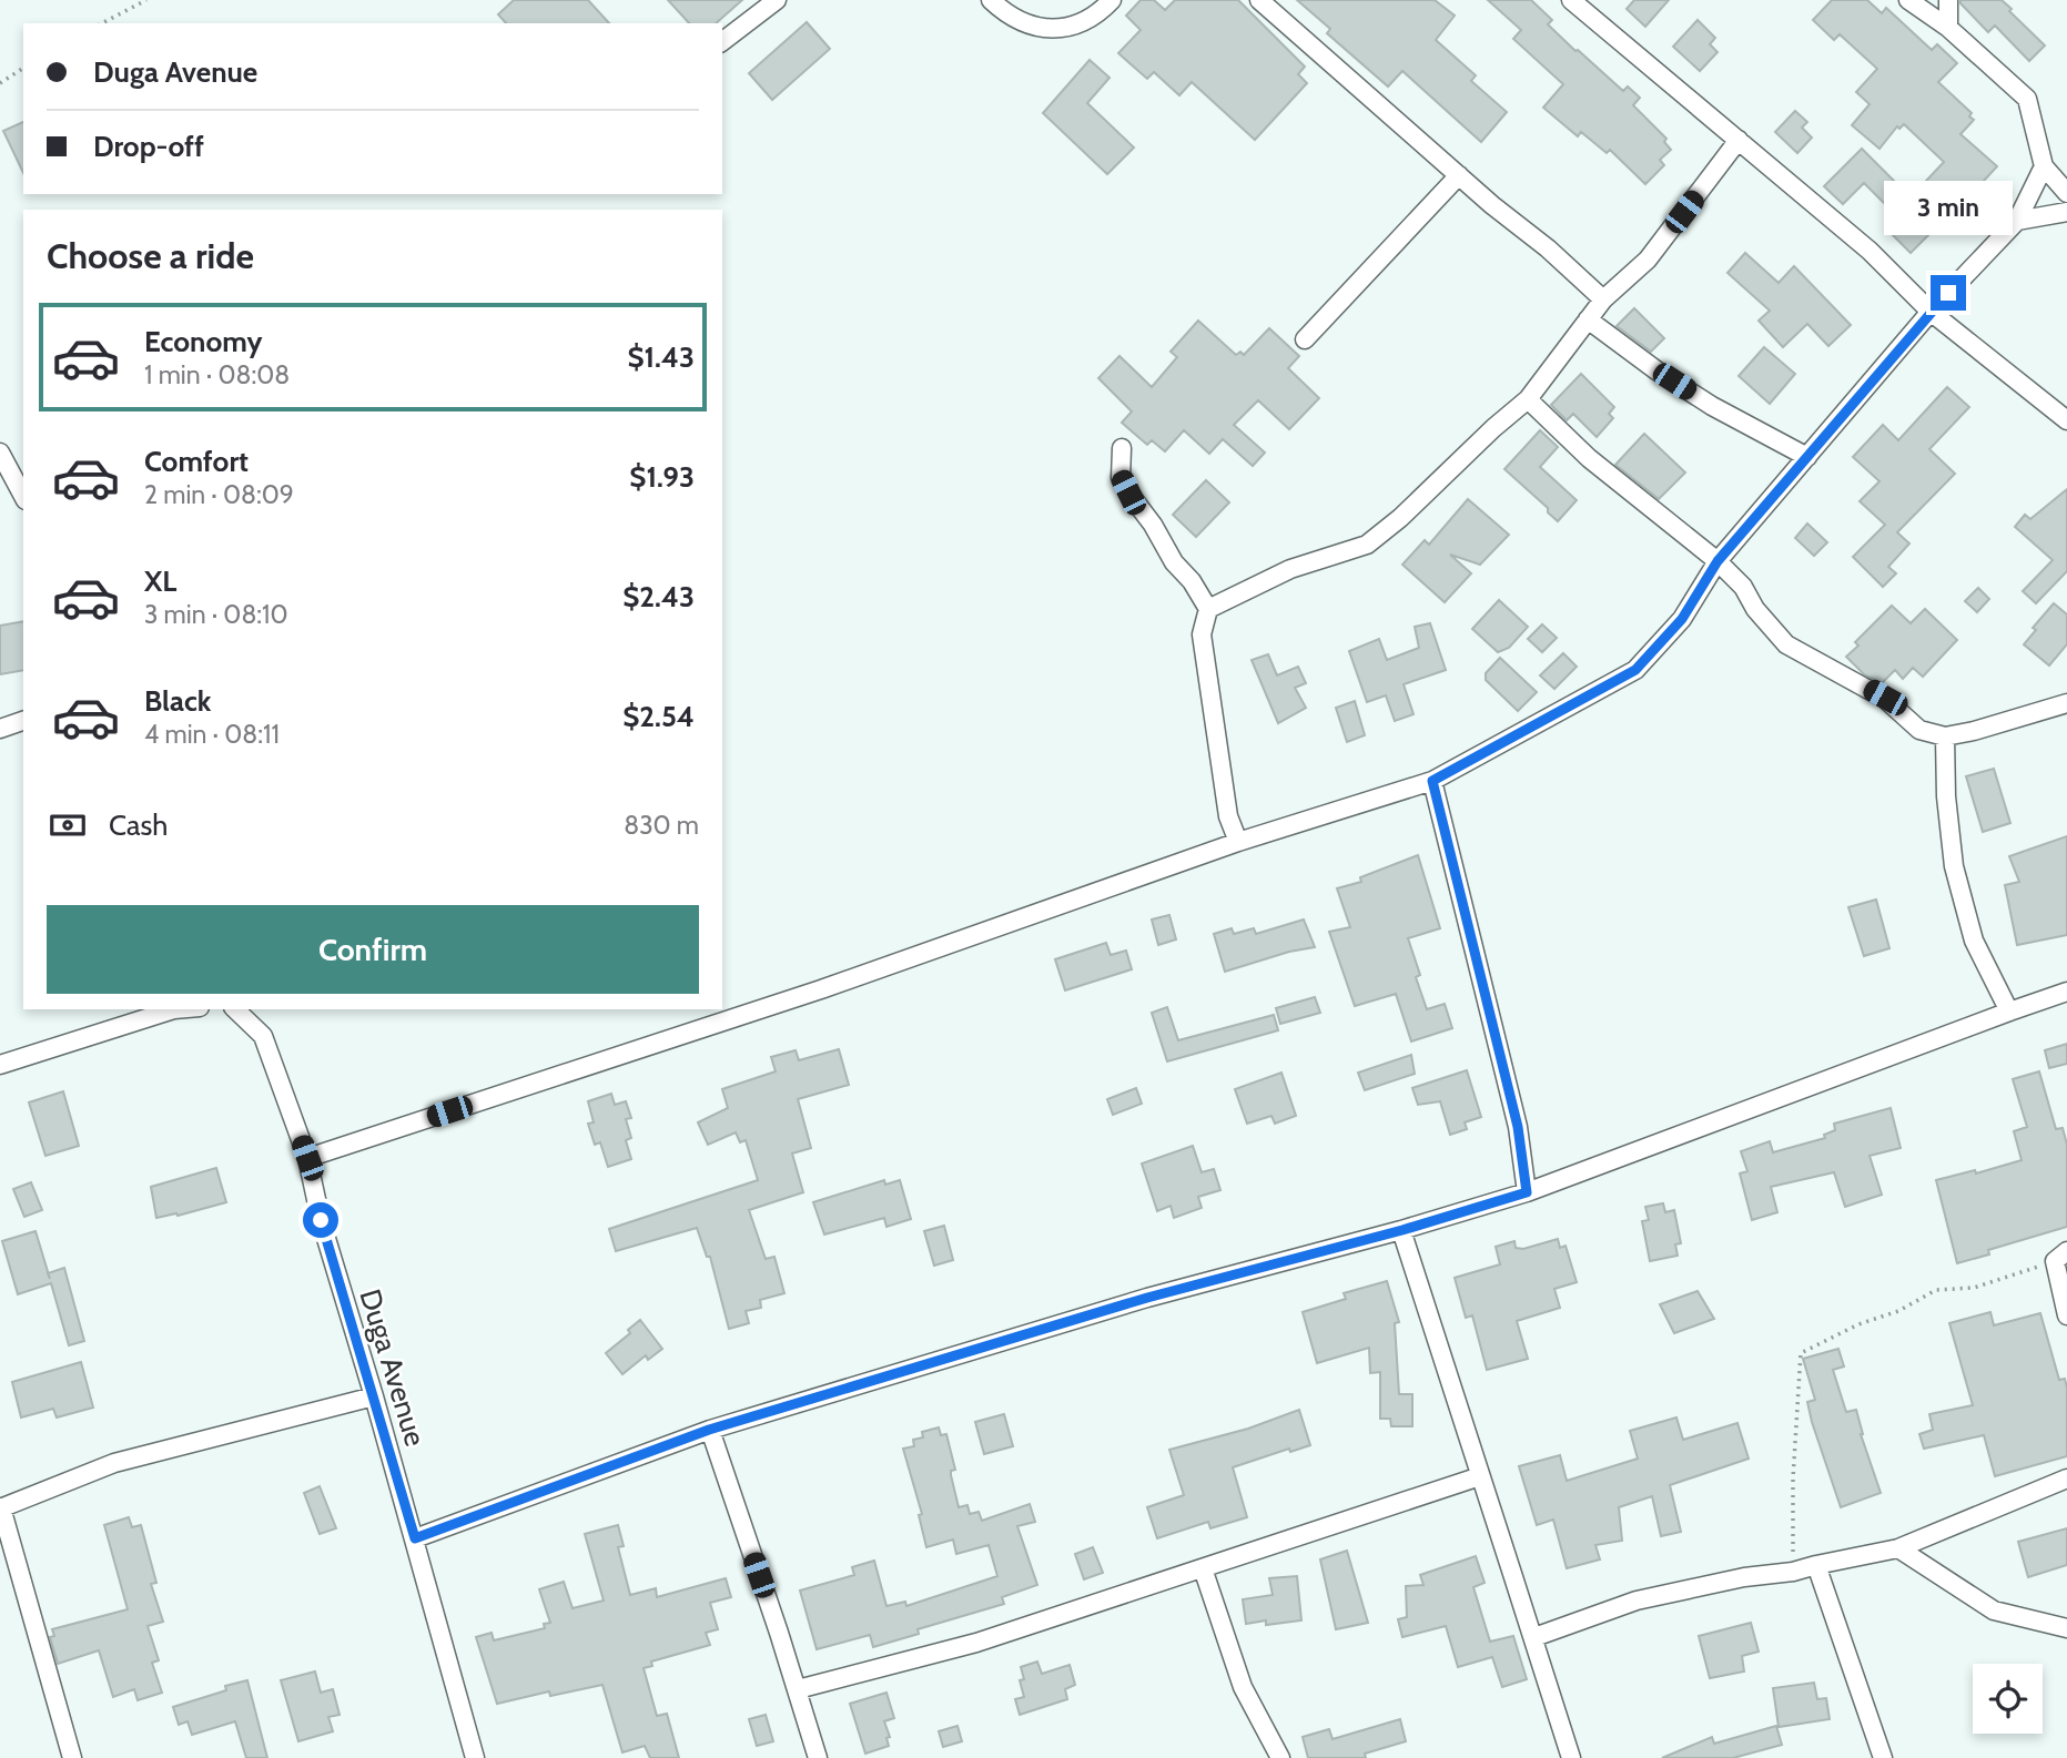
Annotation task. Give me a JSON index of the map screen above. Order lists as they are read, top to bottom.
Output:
{
  "streets": {
    "street": ["Duga Avenue"]
  },
  "page": {
    "banner": ["Duga Avenue", "Drop-off"],
    "bubble": "3 min",
    "heading": "Choose a ride",
    "list": [
      {
        "name": "Economy",
        "note": "1 min · 08:08",
        "value": "$1.43"
      },
      {
        "name": "Comfort",
        "note": "2 min · 08:09",
        "value": "$1.93"
      },
      {
        "name": "XL",
        "note": "3 min · 08:10",
        "value": "$2.43"
      },
      {
        "name": "Black",
        "note": "4 min · 08:11",
        "value": "$2.54"
      }
    ],
    "pay": ["Cash", "830 m"],
    "buttons": "Confirm"
  }
}
